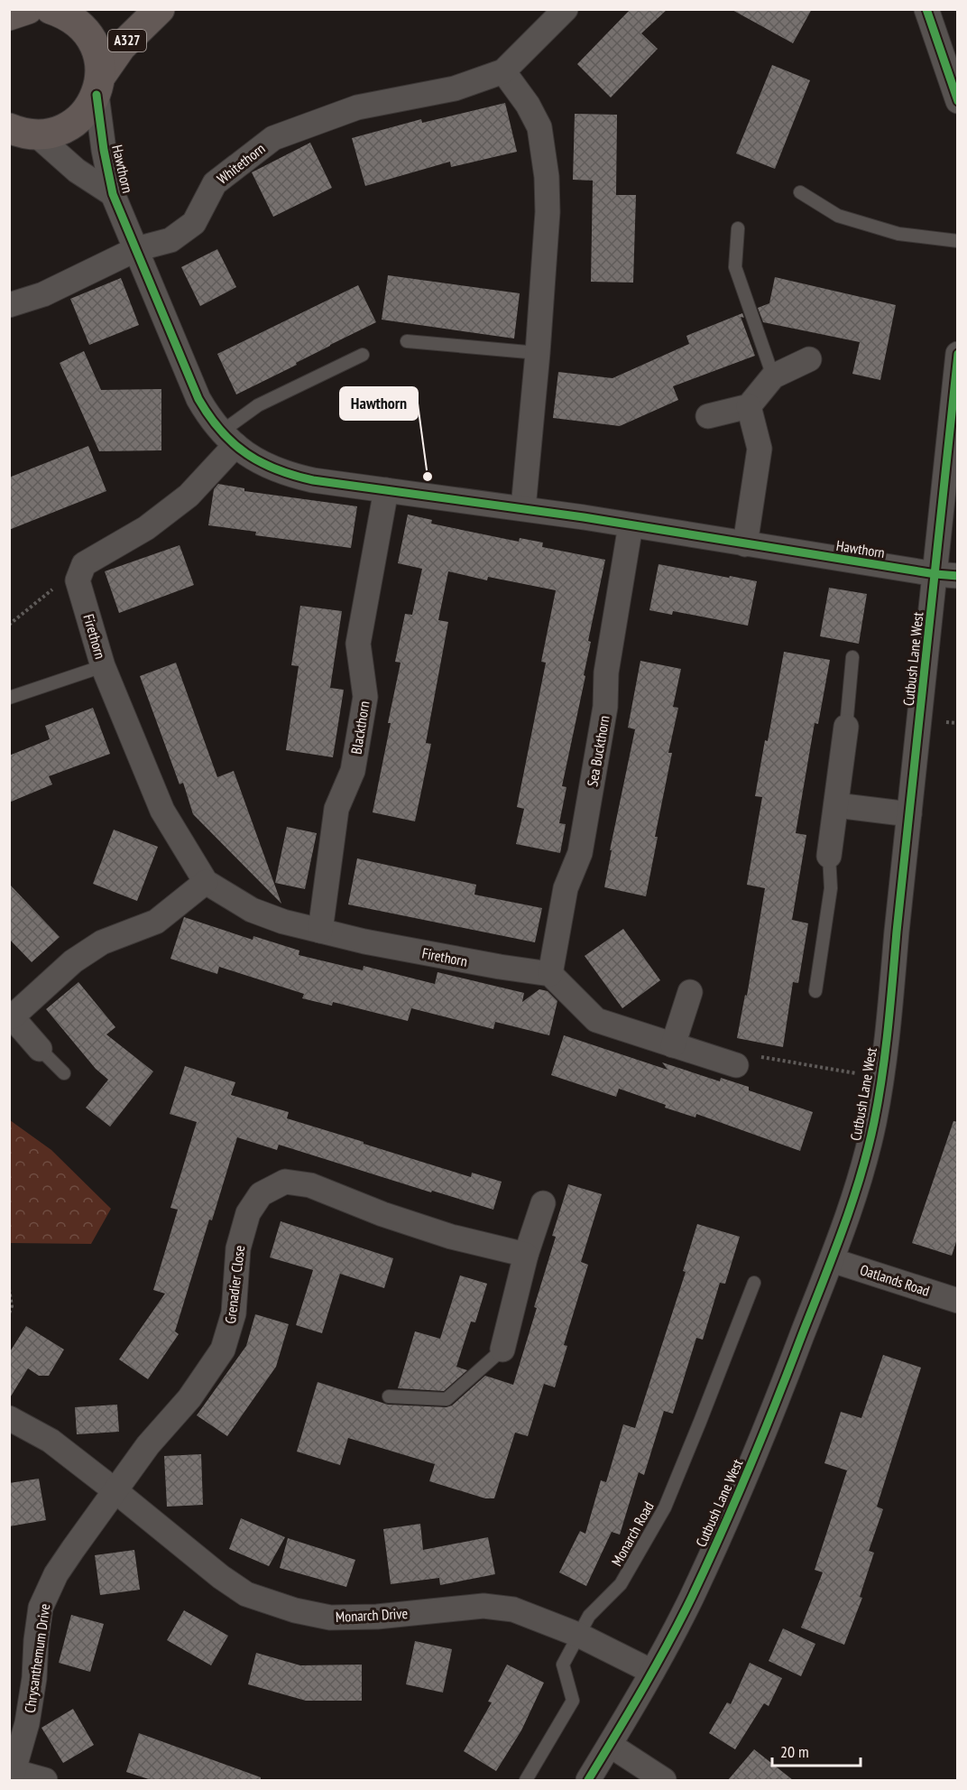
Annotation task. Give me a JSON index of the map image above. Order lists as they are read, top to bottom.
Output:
{
  "streets": {
    "main road": ["A327"],
    "street": [
      "Whitethorn",
      "Hawthorn",
      "Firethorn",
      "Cutbush Lane West",
      "Blackthorn",
      "Sea Buckthorn",
      "Oatlands Road",
      "Grenadier Close",
      "Monarch Drive",
      "Chrysanthemum Drive"
    ],
    "lane": ["Monarch Road"]
  },
  "crossings": [
    ["A327", "Hawthorn"],
    ["Whitethorn", "Hawthorn"],
    ["Hawthorn", "Cutbush Lane West"],
    ["Hawthorn", "Blackthorn"],
    ["Hawthorn", "Sea Buckthorn"],
    ["Firethorn", "Blackthorn"],
    ["Firethorn", "Sea Buckthorn"],
    ["Cutbush Lane West", "Oatlands Road"],
    ["Cutbush Lane West", "Monarch Drive"],
    ["Grenadier Close", "Monarch Drive"],
    ["Grenadier Close", "Chrysanthemum Drive"],
    ["Monarch Road", "Monarch Drive"],
    ["Monarch Drive", "Chrysanthemum Drive"]
  ],
  "places": ["Hawthorn"],
  "scale_bar": "20 m"
}
